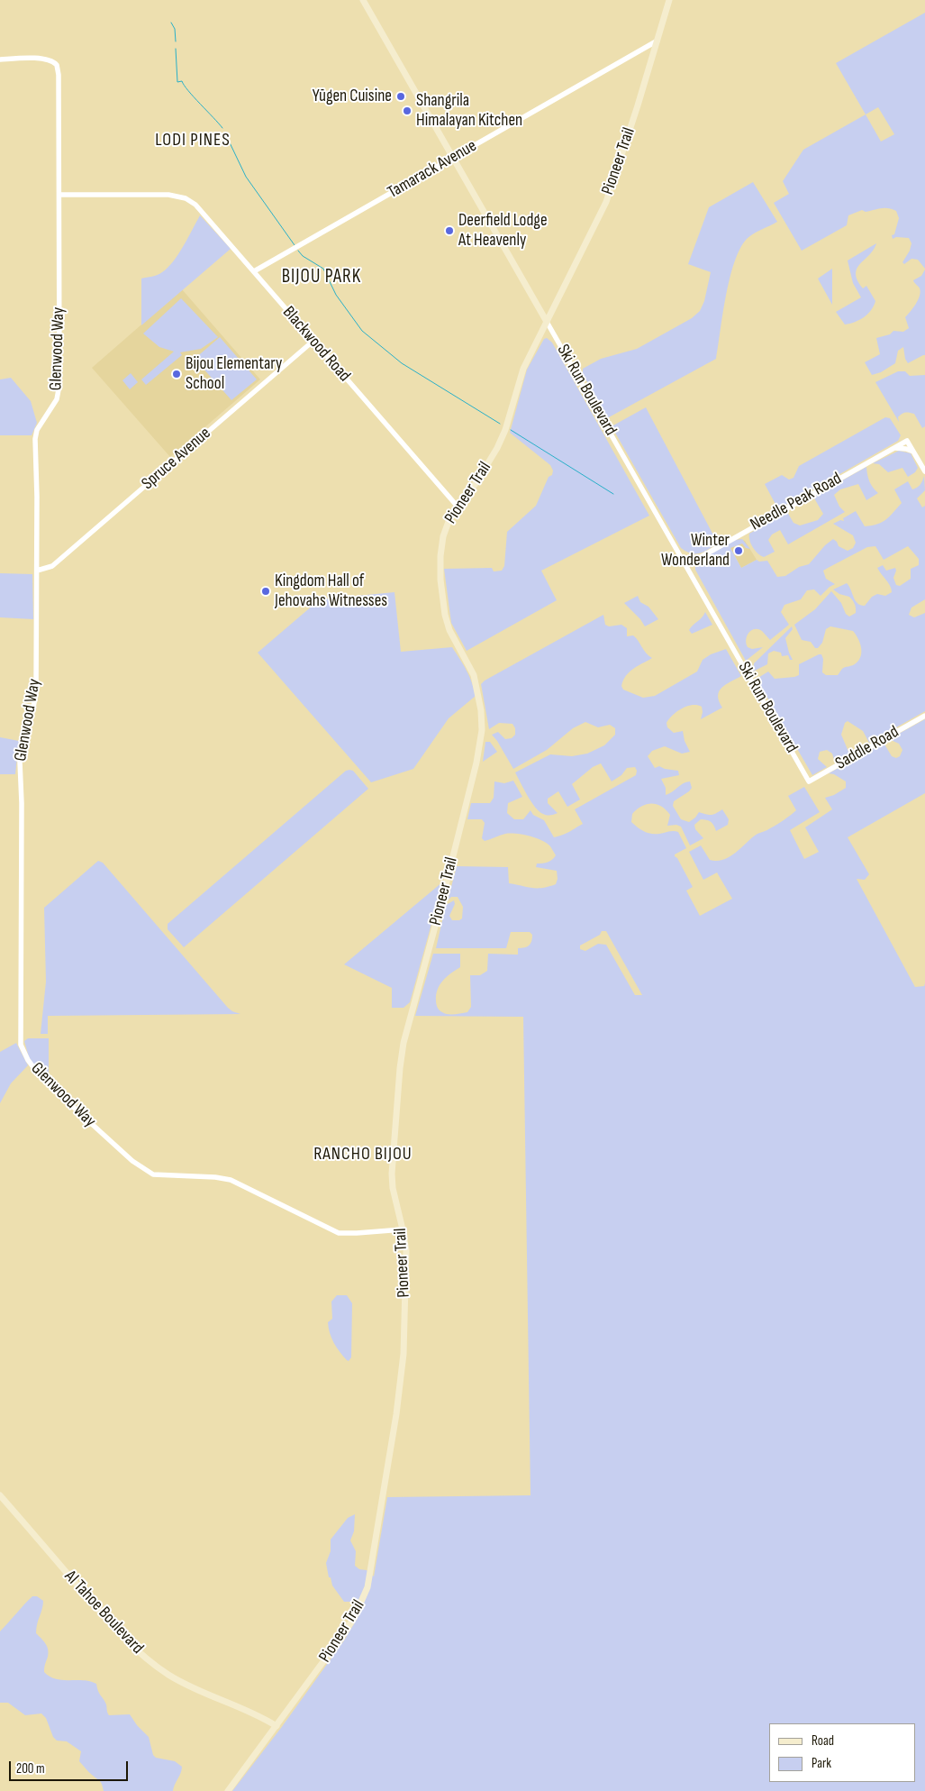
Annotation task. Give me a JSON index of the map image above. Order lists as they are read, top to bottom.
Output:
{
  "streets": {
    "main road": ["Pioneer Trail", "Ski Run Boulevard", "Al Tahoe Boulevard"],
    "street": [
      "Tamarack Avenue",
      "Blackwood Road",
      "Glenwood Way",
      "Spruce Avenue",
      "Needle Peak Road",
      "Saddle Road"
    ]
  },
  "crossings": [
    ["Pioneer Trail", "Tamarack Avenue"],
    ["Pioneer Trail", "Blackwood Road"],
    ["Pioneer Trail", "Glenwood Way"],
    ["Pioneer Trail", "Ski Run Boulevard"],
    ["Pioneer Trail", "Al Tahoe Boulevard"],
    ["Tamarack Avenue", "Blackwood Road"],
    ["Tamarack Avenue", "Ski Run Boulevard"],
    ["Blackwood Road", "Glenwood Way"],
    ["Blackwood Road", "Spruce Avenue"],
    ["Glenwood Way", "Spruce Avenue"],
    ["Ski Run Boulevard", "Needle Peak Road"],
    ["Ski Run Boulevard", "Saddle Road"]
  ],
  "districts": ["LODI PINES", "BIJOU PARK", "RANCHO BIJOU"],
  "places": [
    "Yūgen Cuisine",
    "Shangrila Himalayan Kitchen",
    "Deerfield Lodge At Heavenly",
    "Bijou Elementary School",
    "Winter Wonderland",
    "Kingdom Hall of Jehovahs Witnesses"
  ],
  "legend": ["Road", "Park"],
  "scale_bar": "200 m"
}
